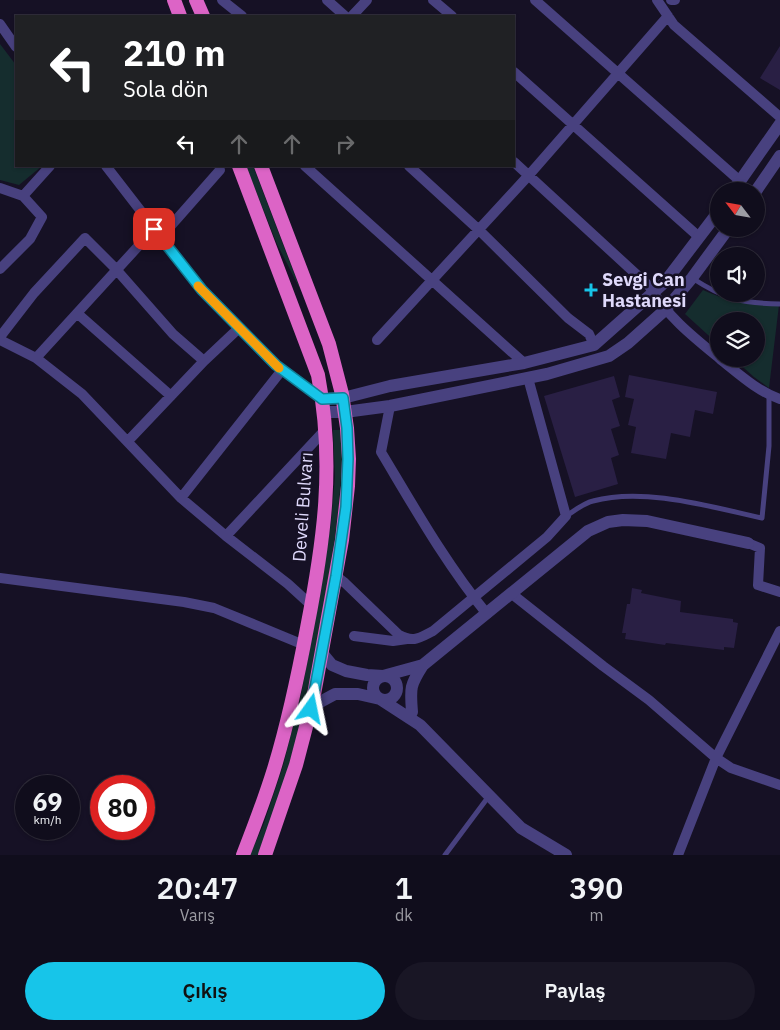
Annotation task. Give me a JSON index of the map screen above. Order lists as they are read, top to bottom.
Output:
{
  "streets": {
    "highway": ["Develi Bulvarı"]
  },
  "places": {
    "health": ["Sevgi Can Hastanesi"]
  },
  "north": "top left",
  "page": {
    "turn": ["210 m", "Sola dön"],
    "speed": "69 km/h",
    "limit": "80",
    "eta": [
      "20:47",
      "Varış",
      "1",
      "dk",
      "390",
      "m"
    ],
    "buttons": ["Çıkış", "Paylaş"]
  }
}
